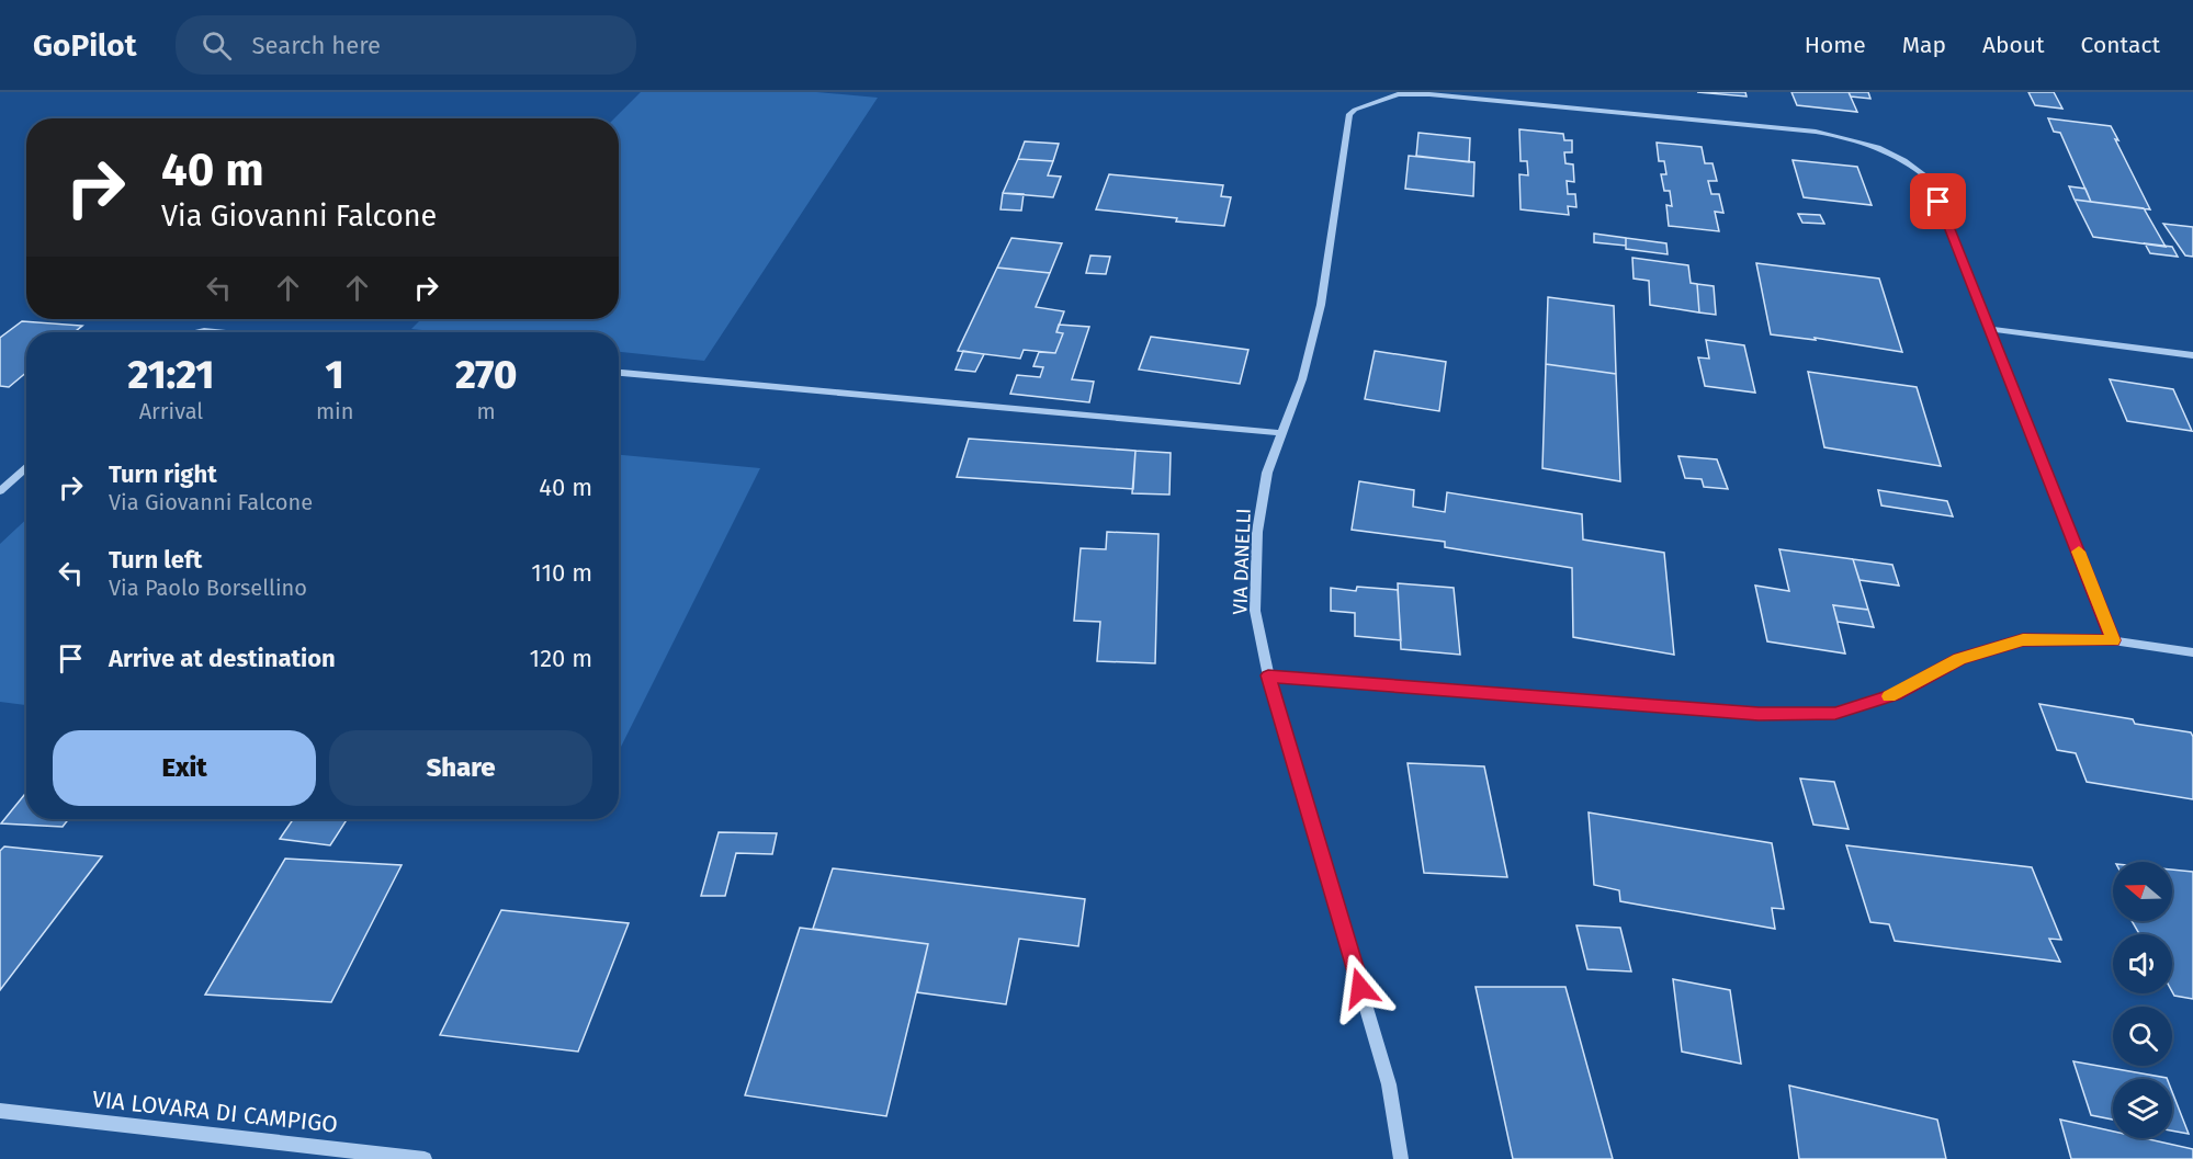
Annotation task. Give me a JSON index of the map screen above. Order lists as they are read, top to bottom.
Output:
{
  "streets": {
    "street": ["VIA DANELLI", "VIA LOVARA DI CAMPIGO"]
  },
  "north": "left",
  "page": {
    "header": "GoPilot",
    "search": "Search here",
    "nav": [
      "Home",
      "Map",
      "About",
      "Contact"
    ],
    "turn": ["40 m", "Via Giovanni Falcone"],
    "eta": [
      "21:21",
      "Arrival",
      "1",
      "min",
      "270",
      "m"
    ],
    "list": [
      {
        "name": "Turn right",
        "note": "Via Giovanni Falcone",
        "value": "40 m"
      },
      {
        "name": "Turn left",
        "note": "Via Paolo Borsellino",
        "value": "110 m"
      },
      {
        "name": "Arrive at destination",
        "value": "120 m"
      }
    ],
    "buttons": ["Exit", "Share"]
  }
}
